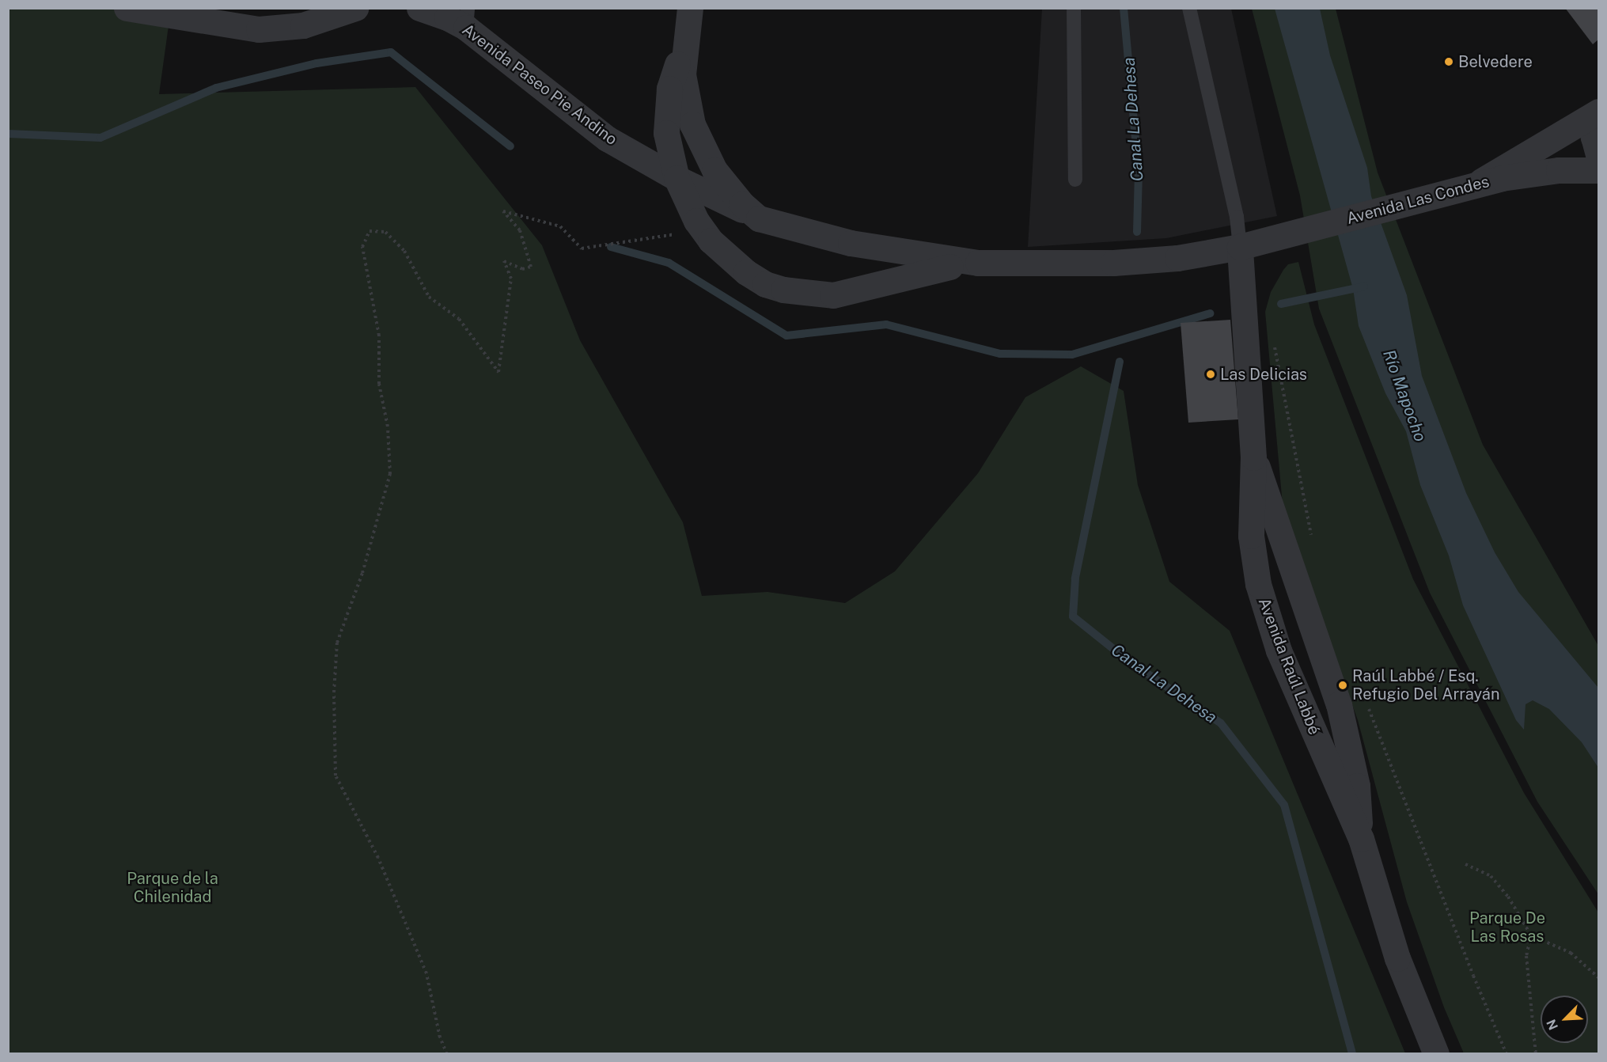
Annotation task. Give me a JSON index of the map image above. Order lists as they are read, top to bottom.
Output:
{
  "streets": {
    "street": ["Avenida Paseo Pie Andino", "Avenida Las Condes", "Avenida Raúl Labbé"]
  },
  "crossings": [
    ["Avenida Paseo Pie Andino", "Avenida Las Condes"],
    ["Avenida Las Condes", "Avenida Raúl Labbé"]
  ],
  "water": ["Canal La Dehesa", "Río Mapocho"],
  "parks": ["Parque de la Chilenidad", "Parque De Las Rosas"],
  "places": ["Belvedere", "Las Delicias", "Raúl Labbé / Esq. Refugio Del Arrayán"],
  "north": "bottom left"
}
